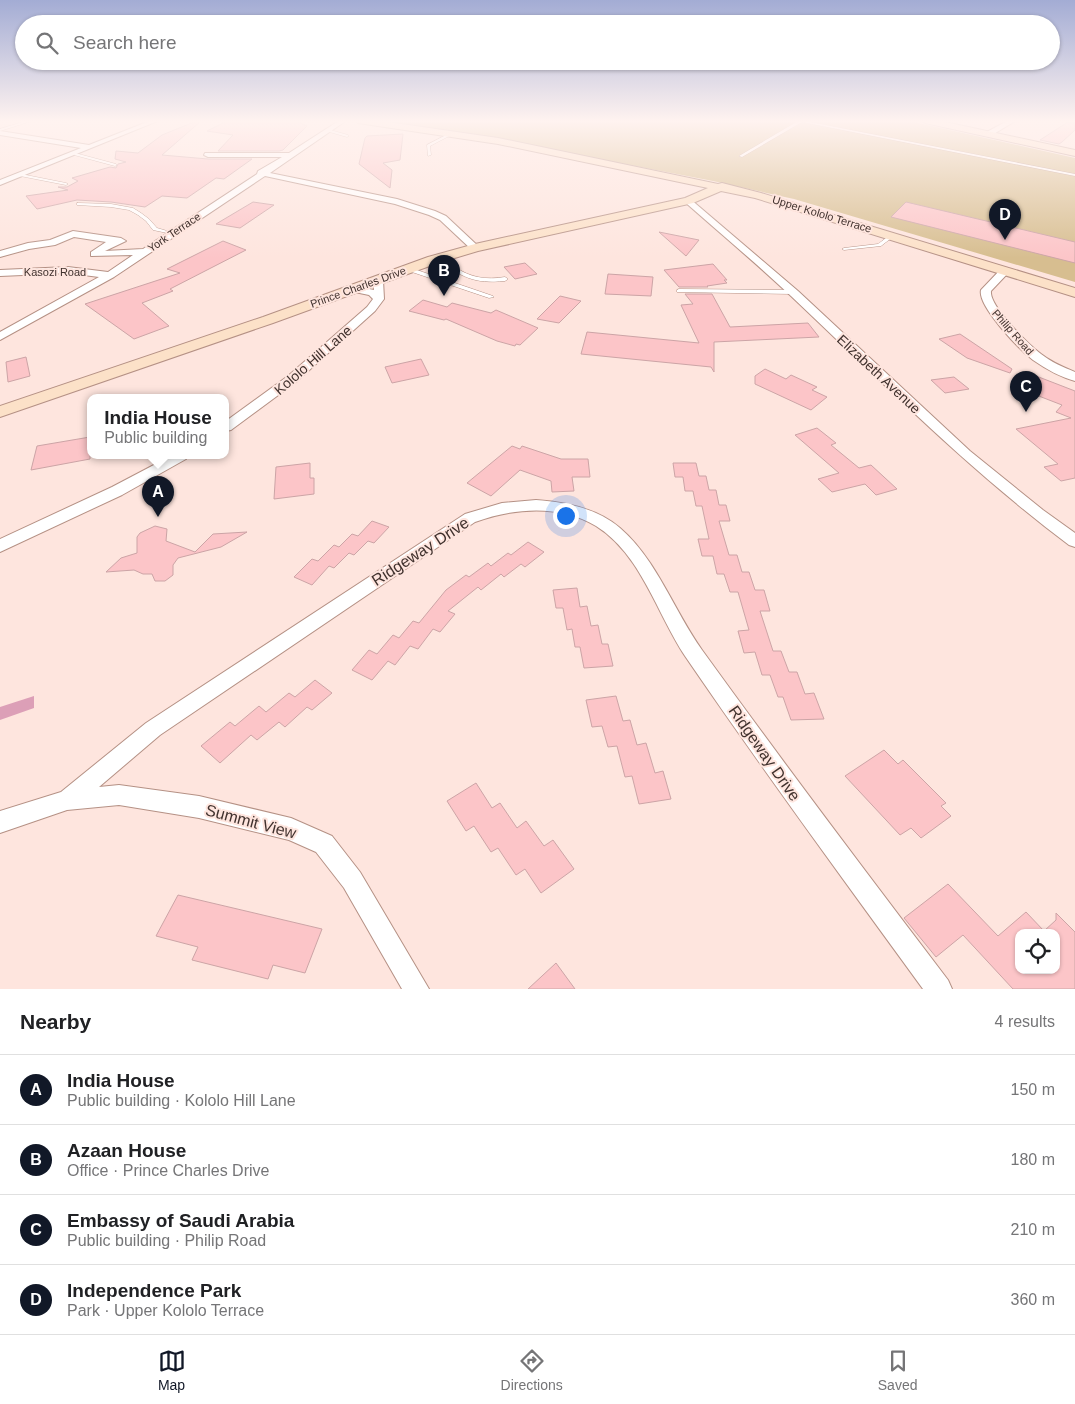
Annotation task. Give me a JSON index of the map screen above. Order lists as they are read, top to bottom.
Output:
{
  "streets": {
    "street": [
      "Upper Kololo Terrace",
      "York Terrace",
      "Kasozi Road",
      "Prince Charles Drive",
      "Philip Road",
      "Kololo Hill Lane",
      "Elizabeth Avenue",
      "Ridgeway Drive",
      "Summit View"
    ]
  },
  "crossings": [
    ["Upper Kololo Terrace", "Prince Charles Drive"],
    ["Upper Kololo Terrace", "Philip Road"],
    ["York Terrace", "Kasozi Road"],
    ["Prince Charles Drive", "Elizabeth Avenue"],
    ["Ridgeway Drive", "Summit View"]
  ],
  "page": {
    "search": "Search here",
    "pins": [
      "D",
      "B",
      "C",
      "A"
    ],
    "popup": ["India House", "Public building"],
    "heading": ["Nearby", "4 results"],
    "list": [
      {
        "mark": "A",
        "name": "India House",
        "note": "Public building · Kololo Hill Lane",
        "value": "150 m"
      },
      {
        "mark": "B",
        "name": "Azaan House",
        "note": "Office · Prince Charles Drive",
        "value": "180 m"
      },
      {
        "mark": "C",
        "name": "Embassy of Saudi Arabia",
        "note": "Public building · Philip Road",
        "value": "210 m"
      },
      {
        "mark": "D",
        "name": "Independence Park",
        "note": "Park · Upper Kololo Terrace",
        "value": "360 m"
      }
    ],
    "nav": ["Map", "Directions", "Saved"]
  }
}
